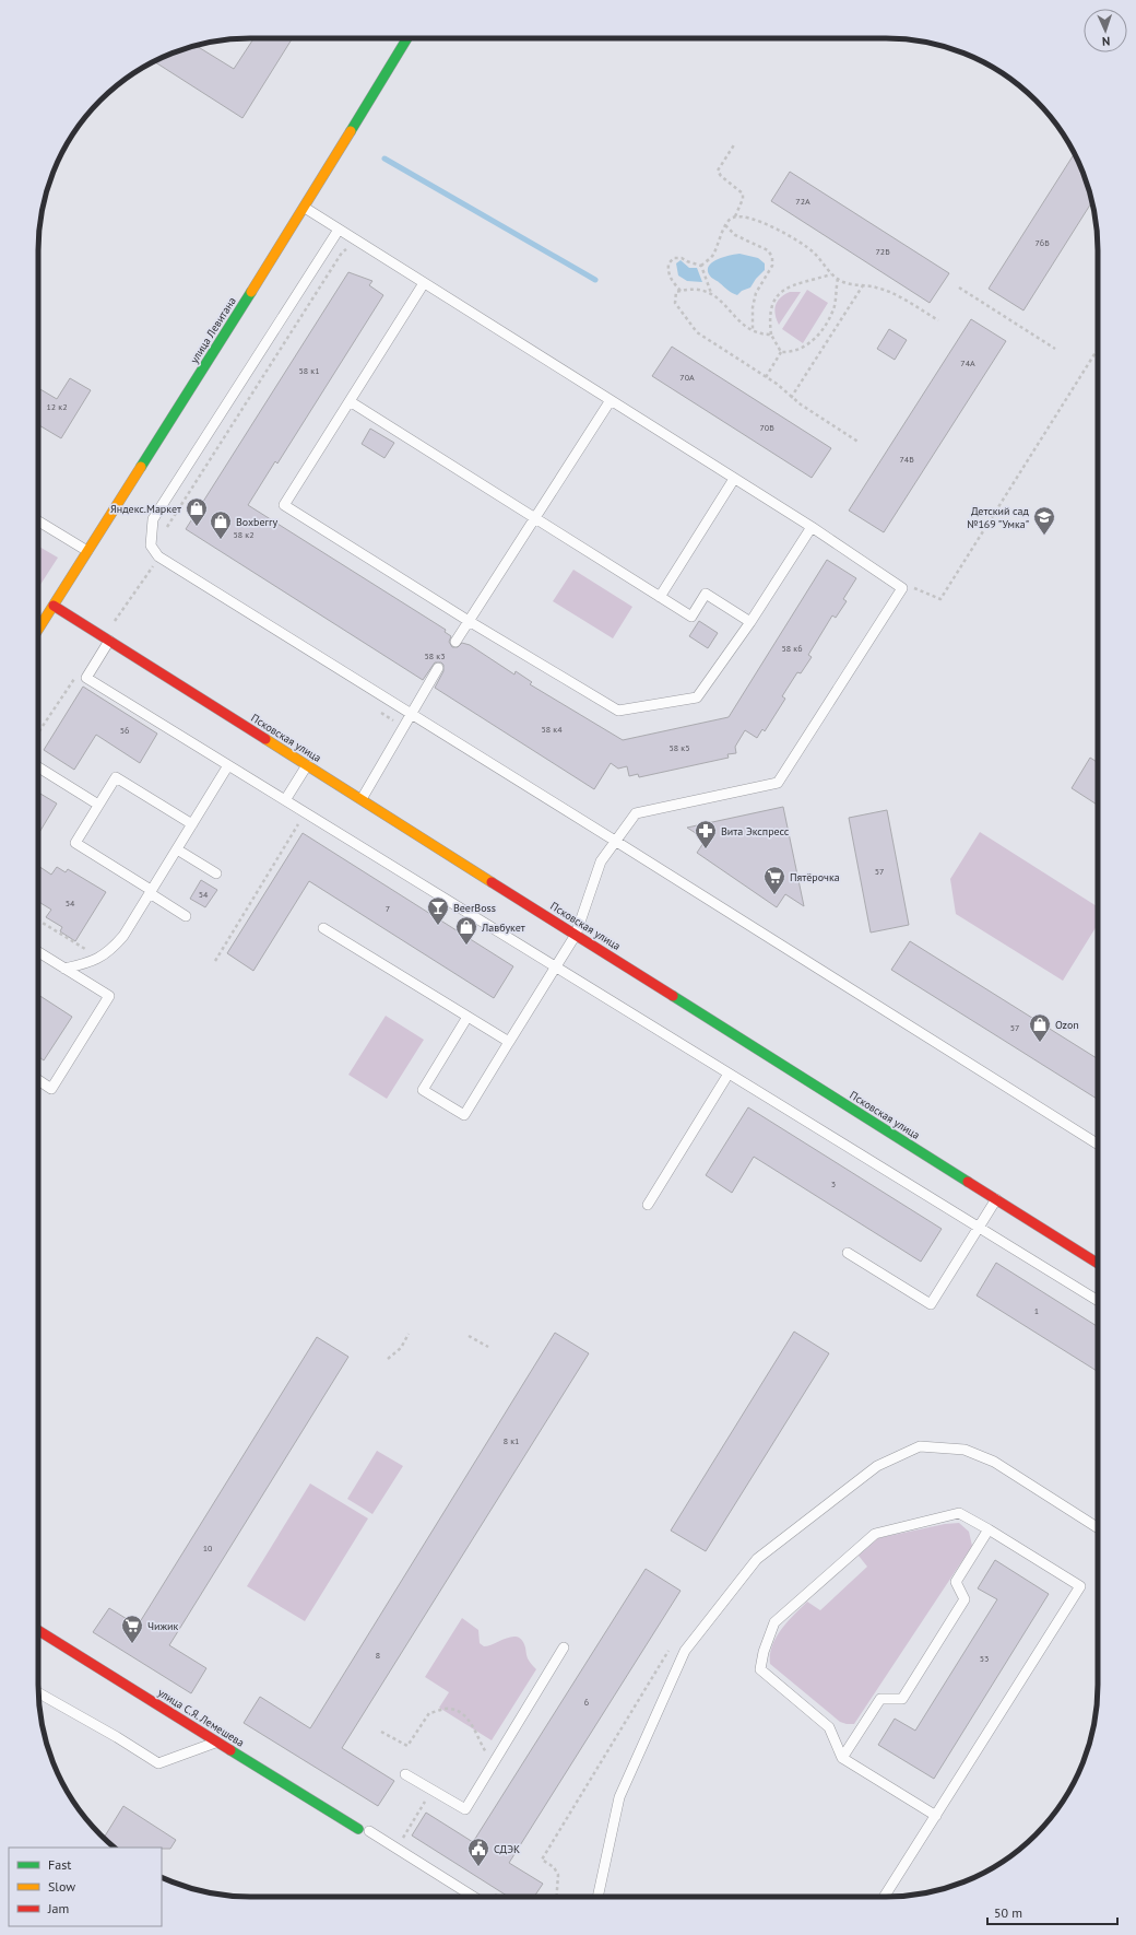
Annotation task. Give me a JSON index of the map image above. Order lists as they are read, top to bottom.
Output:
{
  "streets": {
    "street": ["улица Левитана", "Псковская улица", "улица С.Я. Лемешева"]
  },
  "crossings": [
    ["улица Левитана", "Псковская улица"]
  ],
  "places": {
    "shop": [
      "Яндекс.Маркет",
      "Boxberry",
      "Лавбукет",
      "Ozon"
    ],
    "school or university": ["Детский сад №169 \"Умка\""],
    "pharmacy": ["Вита Экспресс"],
    "supermarket": ["Пятёрочка", "Чижик"],
    "bar": ["BeerBoss"],
    "public building": ["СДЭК"]
  },
  "house_numbers": [
    "72А",
    "76Б",
    "72Б",
    "74А",
    "58 к1",
    "70А",
    "12 к2",
    "70Б",
    "74Б",
    "58 к2",
    "58 к6",
    "58 к3",
    "58 к4",
    "56",
    "58 к5",
    "57",
    "54",
    "54",
    "7",
    "57",
    "3",
    "1",
    "8 к1",
    "10",
    "8",
    "53",
    "6"
  ],
  "legend": ["Fast", "Slow", "Jam"],
  "scale_bar": "50 m",
  "north": "bottom"
}
